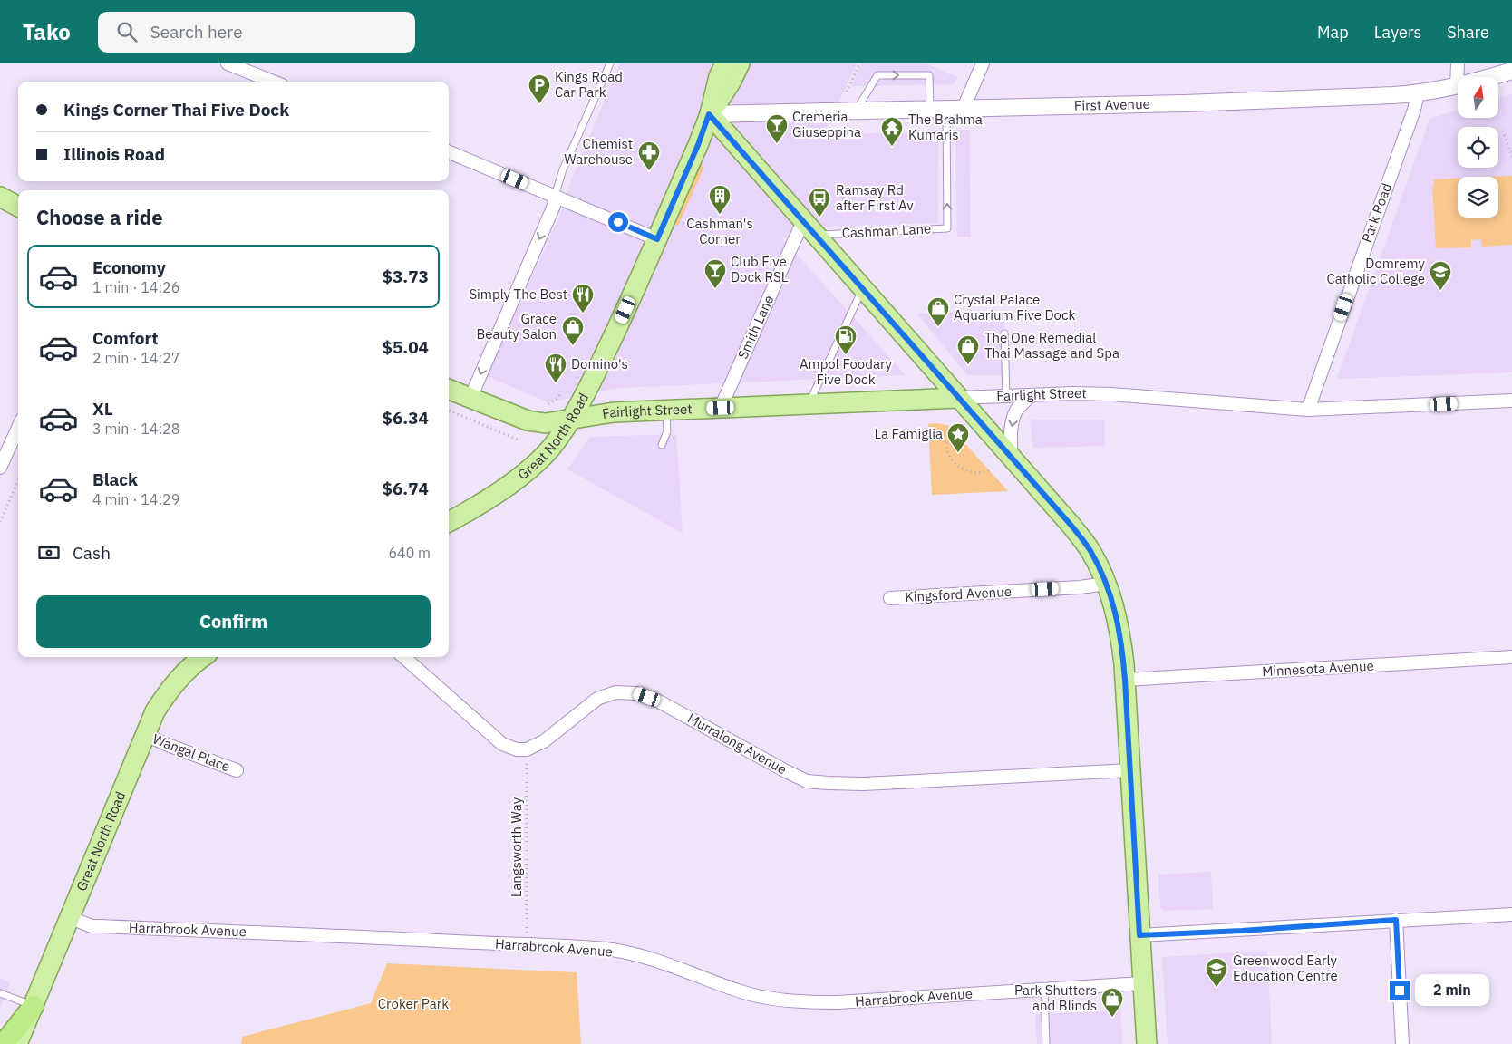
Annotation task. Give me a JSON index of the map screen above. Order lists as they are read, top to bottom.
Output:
{
  "streets": {
    "main road": ["Fairlight Street", "Great North Road"],
    "street": [
      "First Avenue",
      "Park Road",
      "Smith Lane",
      "Kingsford Avenue",
      "Minnesota Avenue",
      "Murralong Avenue",
      "Wangal Place",
      "Harrabrook Avenue"
    ],
    "lane": ["Cashman Lane"],
    "path": ["Langsworth Way"]
  },
  "crossings": [
    ["First Avenue", "Park Road"],
    ["First Avenue", "Cashman Lane"],
    ["First Avenue", "Great North Road"],
    ["Park Road", "Fairlight Street"],
    ["Cashman Lane", "Smith Lane"],
    ["Smith Lane", "Fairlight Street"],
    ["Fairlight Street", "Great North Road"],
    ["Great North Road", "Wangal Place"],
    ["Great North Road", "Harrabrook Avenue"],
    ["Murralong Avenue", "Langsworth Way"],
    ["Langsworth Way", "Harrabrook Avenue"]
  ],
  "parks": ["Croker Park"],
  "places": {
    "parking": ["Kings Road Car Park"],
    "bar": ["Cremeria Giuseppina", "Club Five Dock RSL"],
    "temple": ["The Brahma Kumaris"],
    "pharmacy": ["Chemist Warehouse"],
    "building": ["Cashman's Corner"],
    "bus stop": ["Ramsay Rd after First Av"],
    "school or university": ["Domremy Catholic College", "Greenwood Early Education Centre"],
    "restaurant": ["Simply The Best", "Domino's"],
    "shop": [
      "Crystal Palace Aquarium Five Dock",
      "Grace Beauty Salon",
      "The One Remedial Thai Massage and Spa",
      "Park Shutters and Blinds"
    ],
    "fuel station": ["Ampol Foodary Five Dock"],
    "place": ["La Famiglia"]
  },
  "north": "top",
  "page": {
    "header": "Tako",
    "search": "Search here",
    "nav": ["Map", "Layers", "Share"],
    "banner": ["Kings Corner Thai Five Dock", "Illinois Road"],
    "heading": "Choose a ride",
    "list": [
      {
        "name": "Economy",
        "note": "1 min · 14:26",
        "value": "$3.73"
      },
      {
        "name": "Comfort",
        "note": "2 min · 14:27",
        "value": "$5.04"
      },
      {
        "name": "XL",
        "note": "3 min · 14:28",
        "value": "$6.34"
      },
      {
        "name": "Black",
        "note": "4 min · 14:29",
        "value": "$6.74"
      }
    ],
    "pay": ["Cash", "640 m"],
    "buttons": "Confirm",
    "bubble": "2 min"
  }
}
